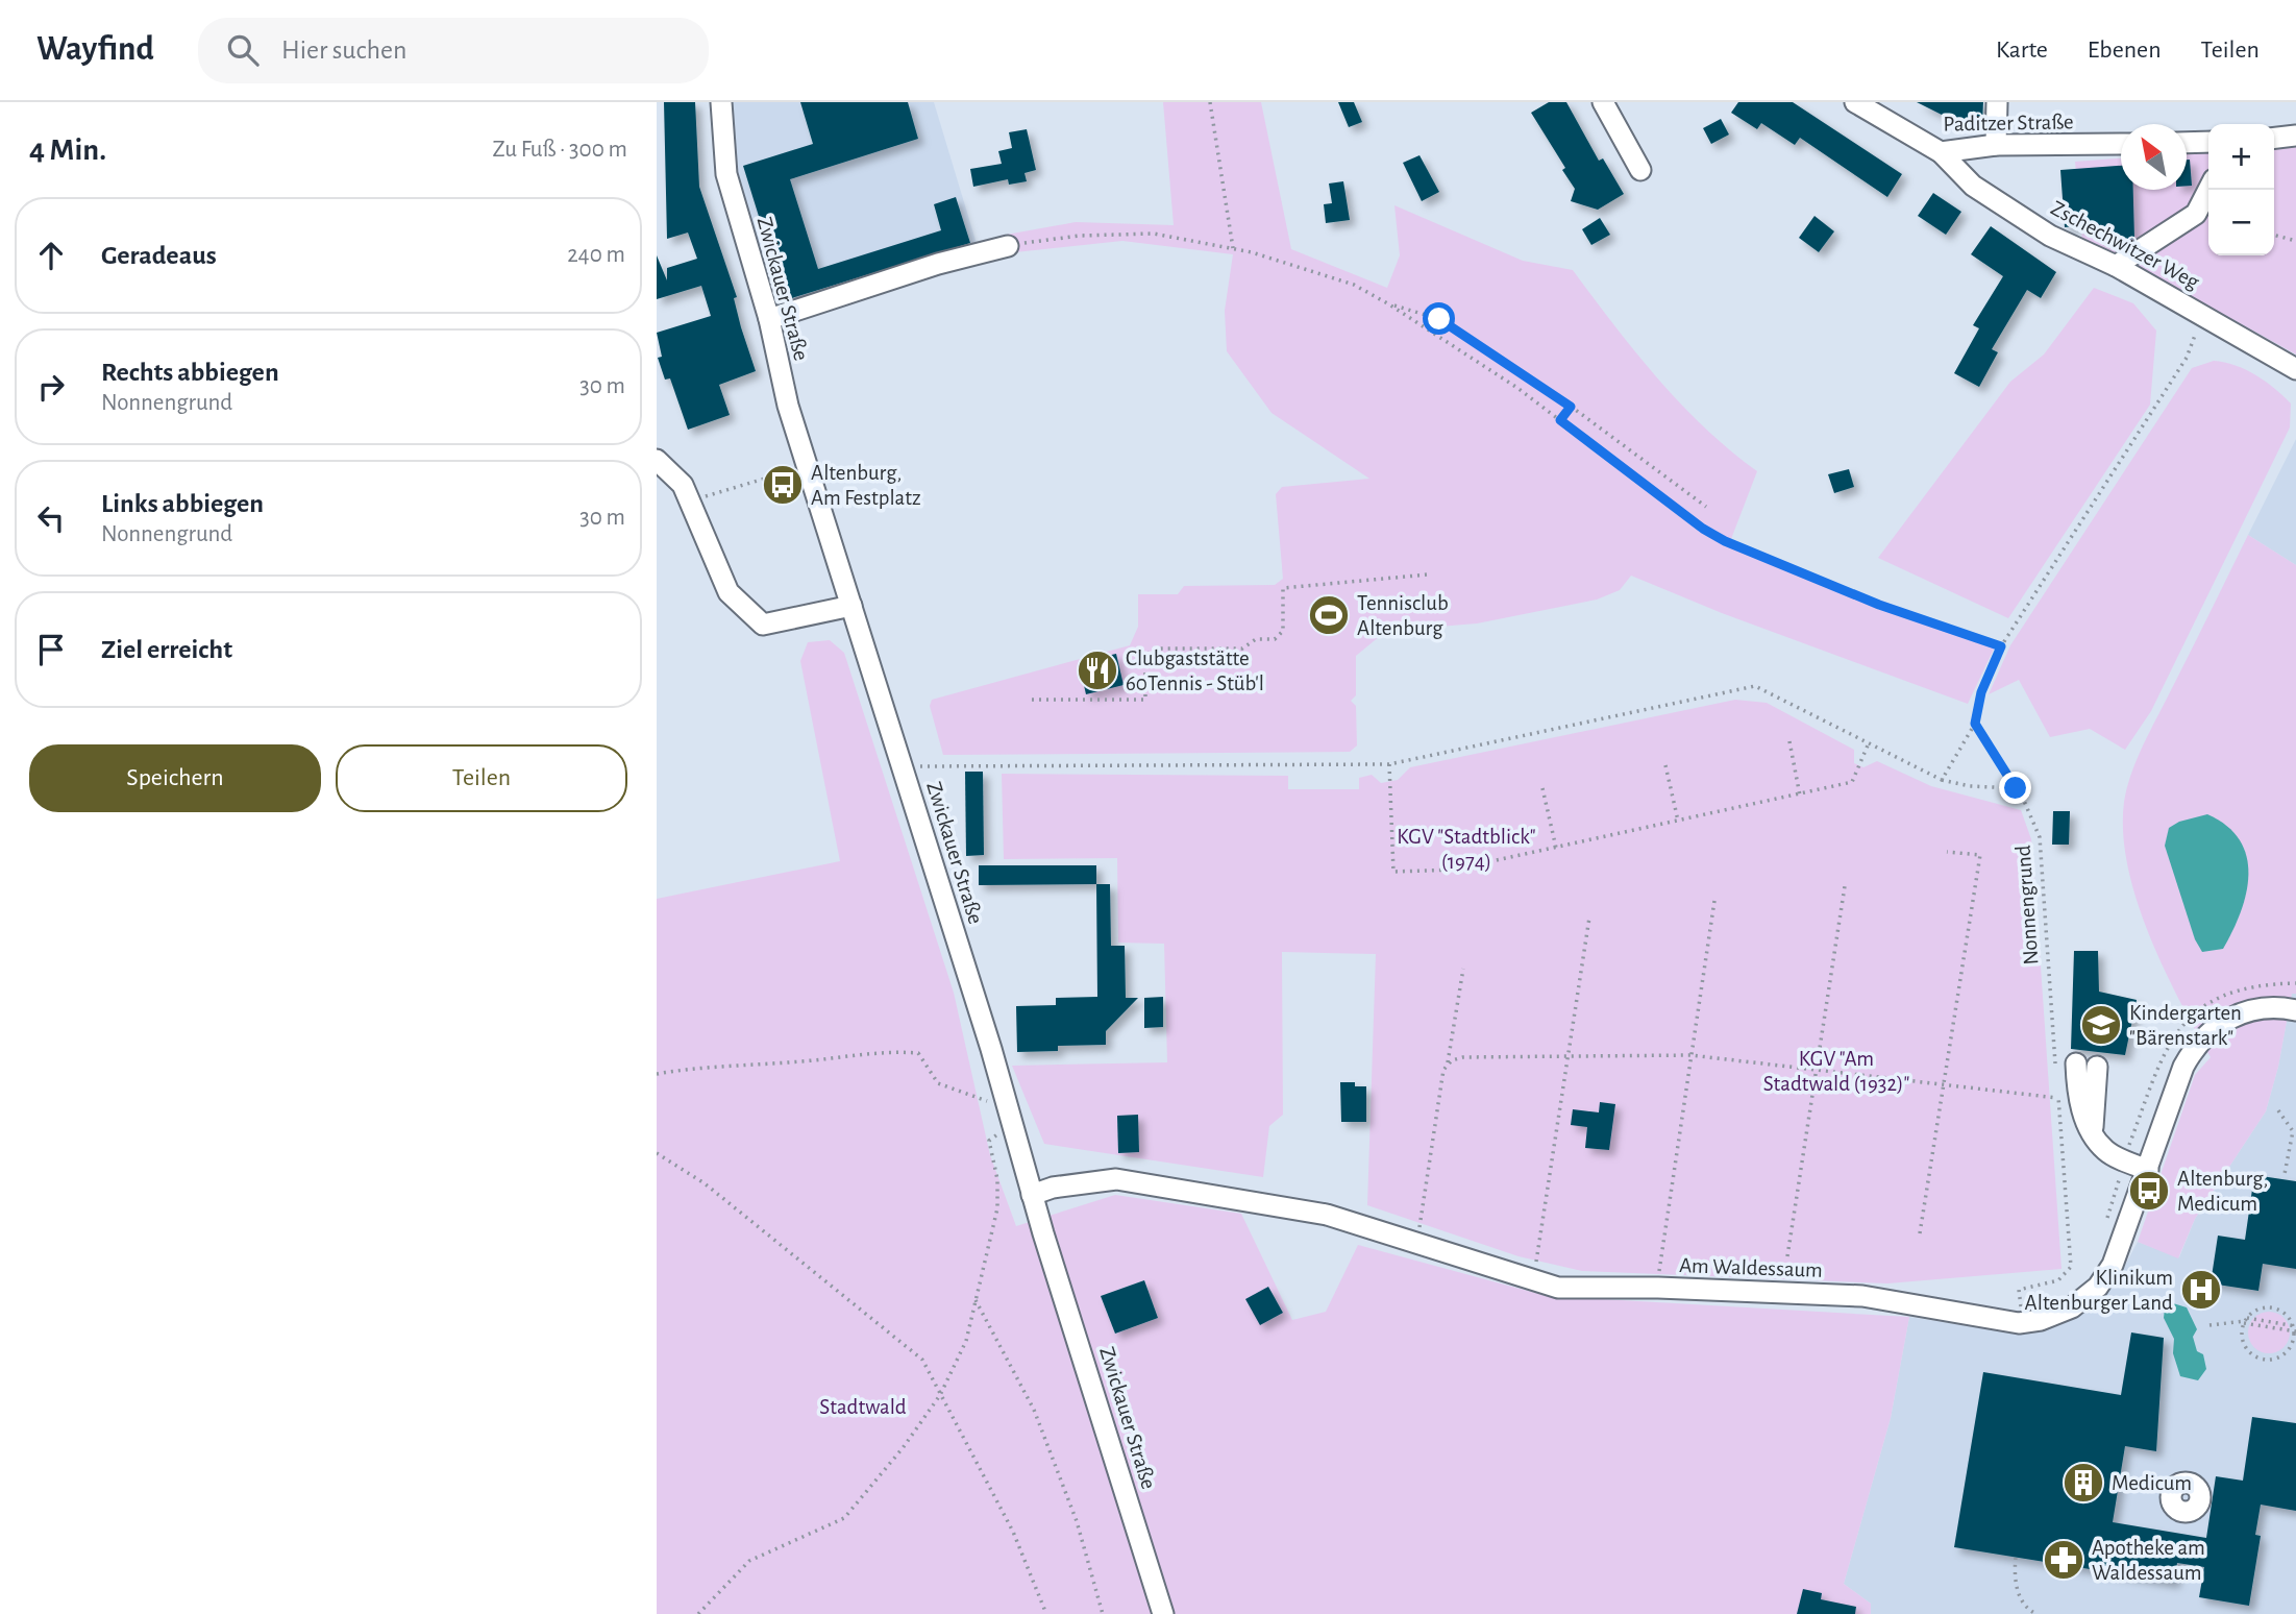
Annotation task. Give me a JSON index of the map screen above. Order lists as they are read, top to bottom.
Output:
{
  "streets": {
    "street": [
      "Paditzer Straße",
      "Zschechwitzer Weg",
      "Zwickauer Straße",
      "Am Waldessaum"
    ],
    "path": ["Nonnengrund"]
  },
  "crossings": [
    ["Paditzer Straße", "Zschechwitzer Weg"],
    ["Zwickauer Straße", "Am Waldessaum"]
  ],
  "parks": ["KGV \"Stadtblick\" (1974)", "KGV \"Am Stadtwald (1932)\"", "Stadtwald"],
  "places": {
    "bus stop": ["Altenburg, Am Festplatz", "Altenburg, Medicum"],
    "sports": ["Tennisclub Altenburg"],
    "restaurant": ["Clubgaststätte 60Tennis - Stüb'l"],
    "school or university": ["Kindergarten \"Bärenstark\""],
    "hospital": ["Klinikum Altenburger Land"],
    "building": ["Medicum"],
    "pharmacy": ["Apotheke am Waldessaum"]
  },
  "north": "top left",
  "page": {
    "header": "Wayfind",
    "search": "Hier suchen",
    "nav": ["Karte", "Ebenen", "Teilen"],
    "heading": ["4 Min.", "Zu Fuß · 300 m"],
    "map_buttons": ["+", "−"],
    "list": [
      ["Geradeaus", "240 m"],
      ["Rechts abbiegen", "Nonnengrund", "30 m"],
      ["Links abbiegen", "Nonnengrund", "30 m"],
      "Ziel erreicht"
    ],
    "buttons": ["Speichern", "Teilen"]
  }
}
